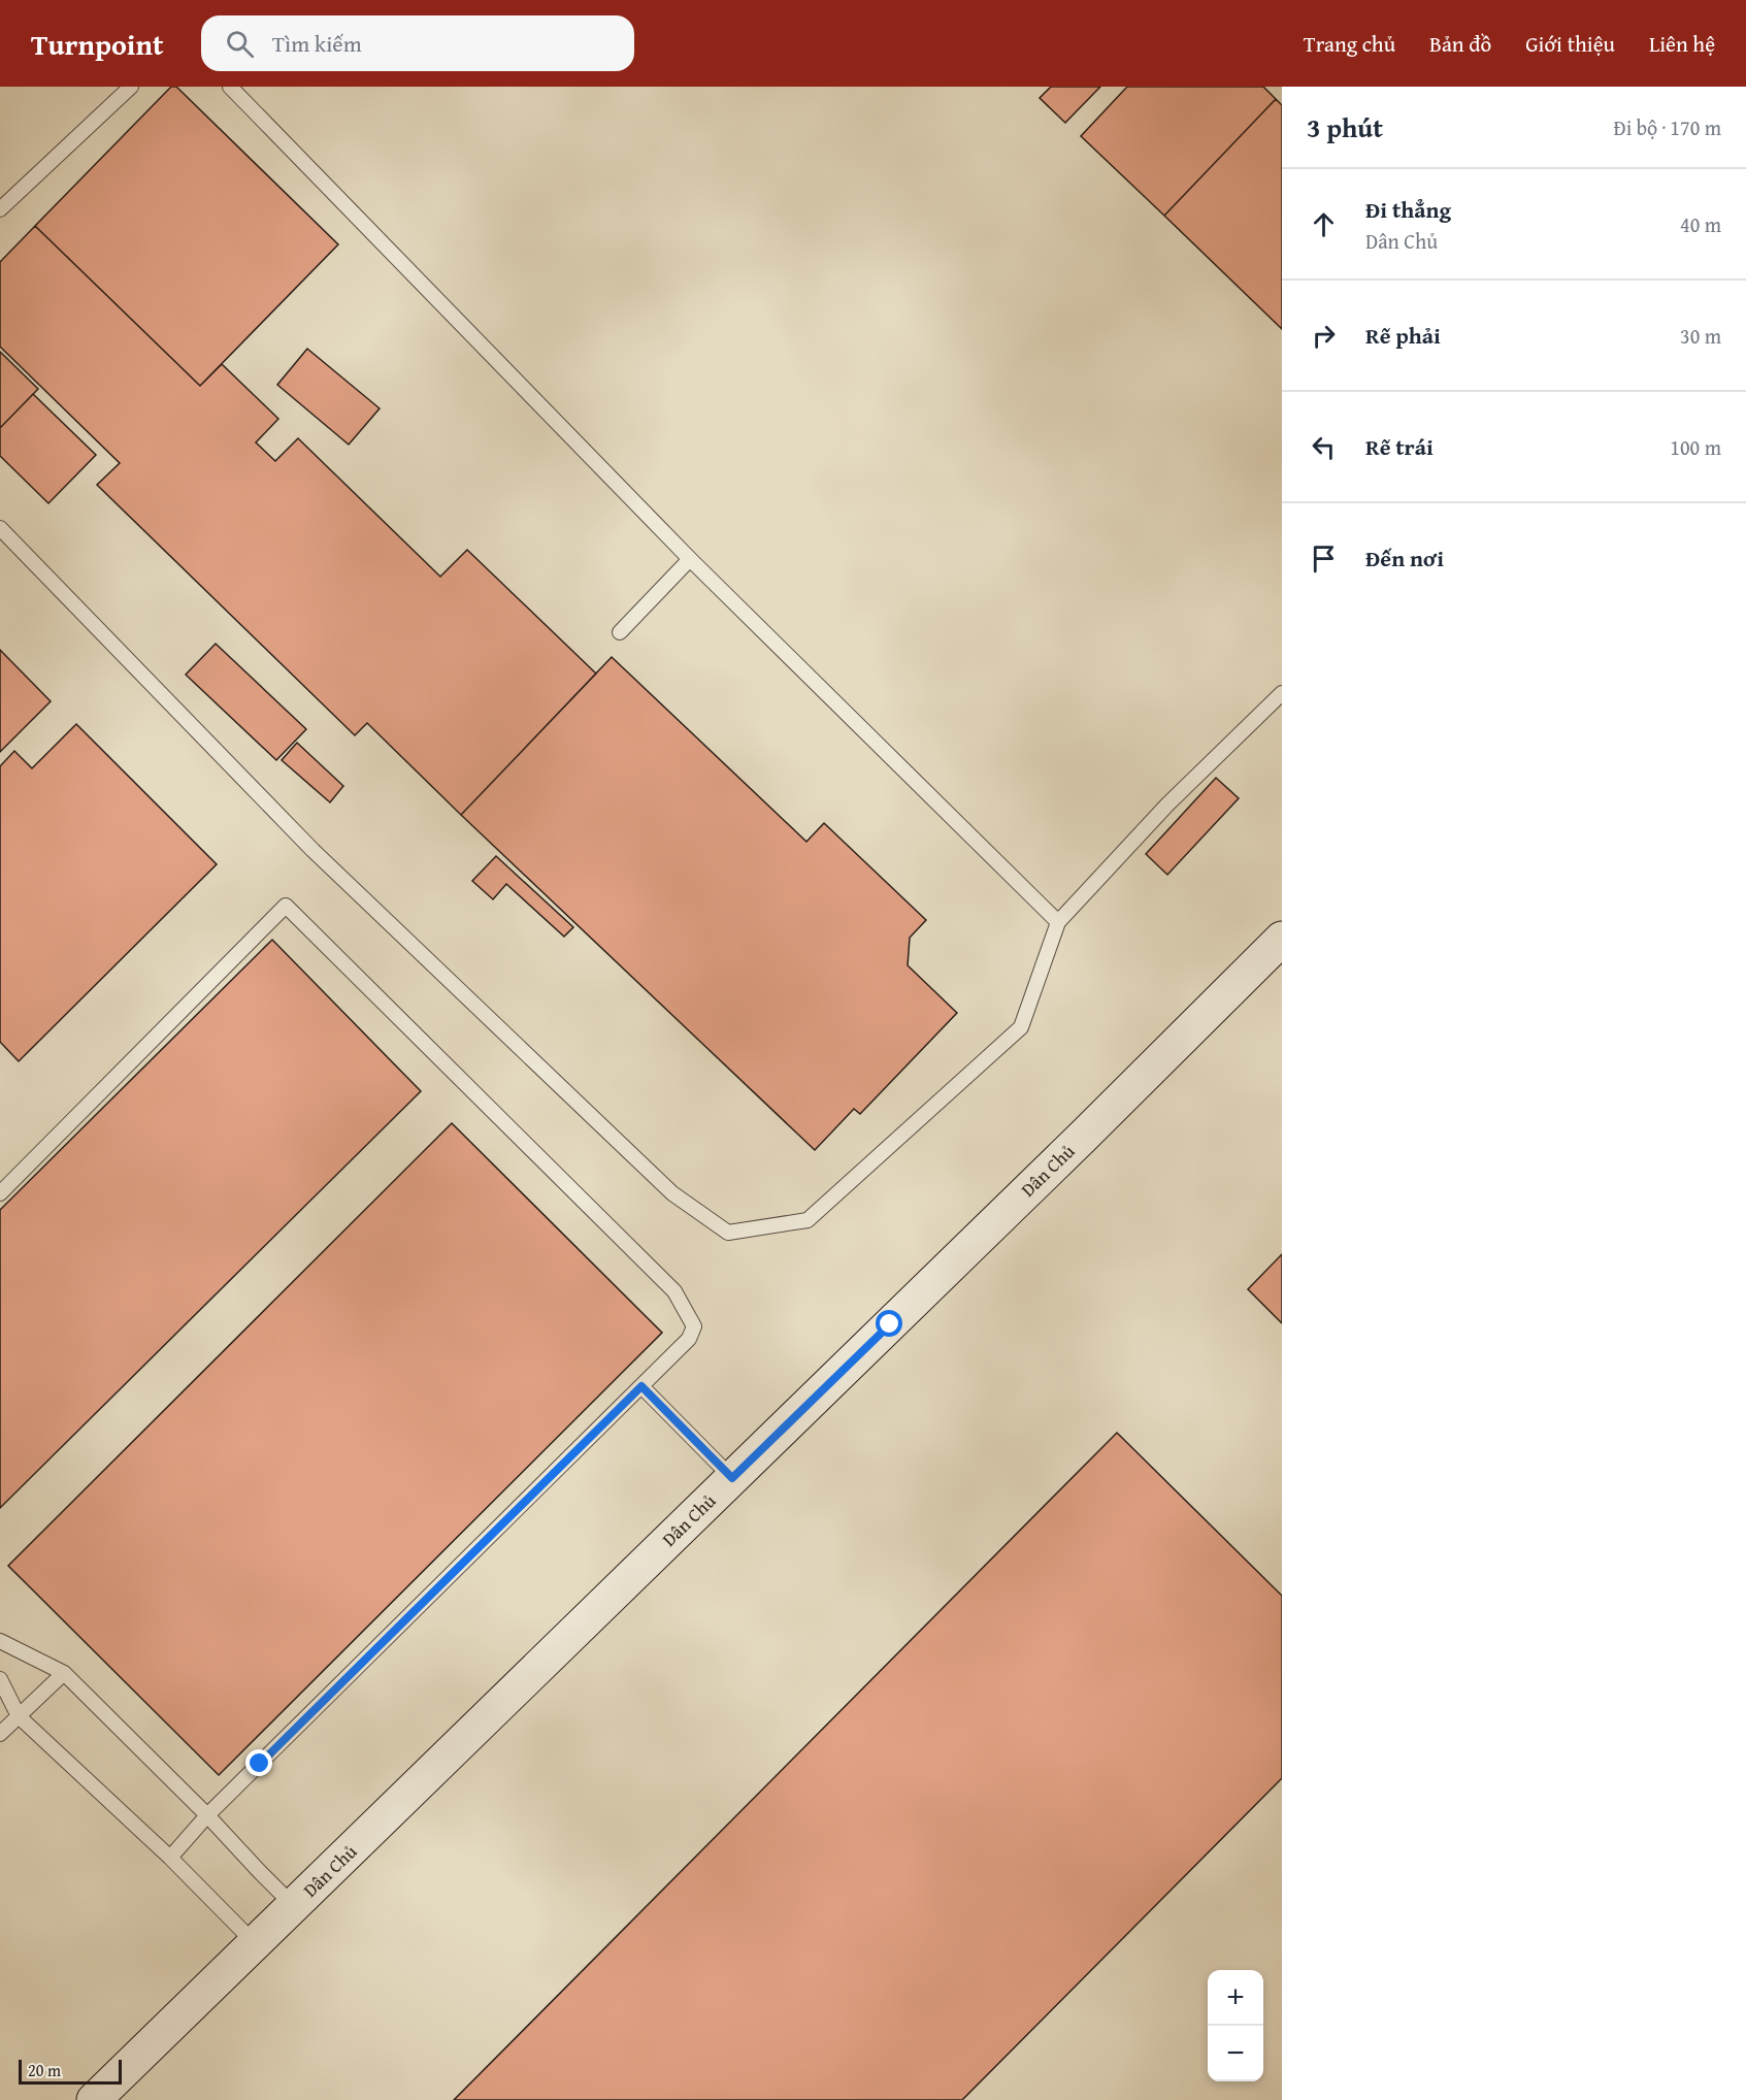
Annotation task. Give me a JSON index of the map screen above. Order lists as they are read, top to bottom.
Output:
{
  "streets": {
    "main road": ["Dân Chủ"]
  },
  "scale_bar": "20 m",
  "page": {
    "header": "Turnpoint",
    "search": "Tìm kiếm",
    "nav": [
      "Trang chủ",
      "Bản đồ",
      "Giới thiệu",
      "Liên hệ"
    ],
    "heading": ["3 phút", "Đi bộ · 170 m"],
    "list": [
      ["Đi thẳng", "Dân Chủ", "40 m"],
      ["Rẽ phải", "30 m"],
      ["Rẽ trái", "100 m"],
      "Đến nơi"
    ],
    "map_buttons": ["+", "−"],
    "scale": "20 m"
  }
}
